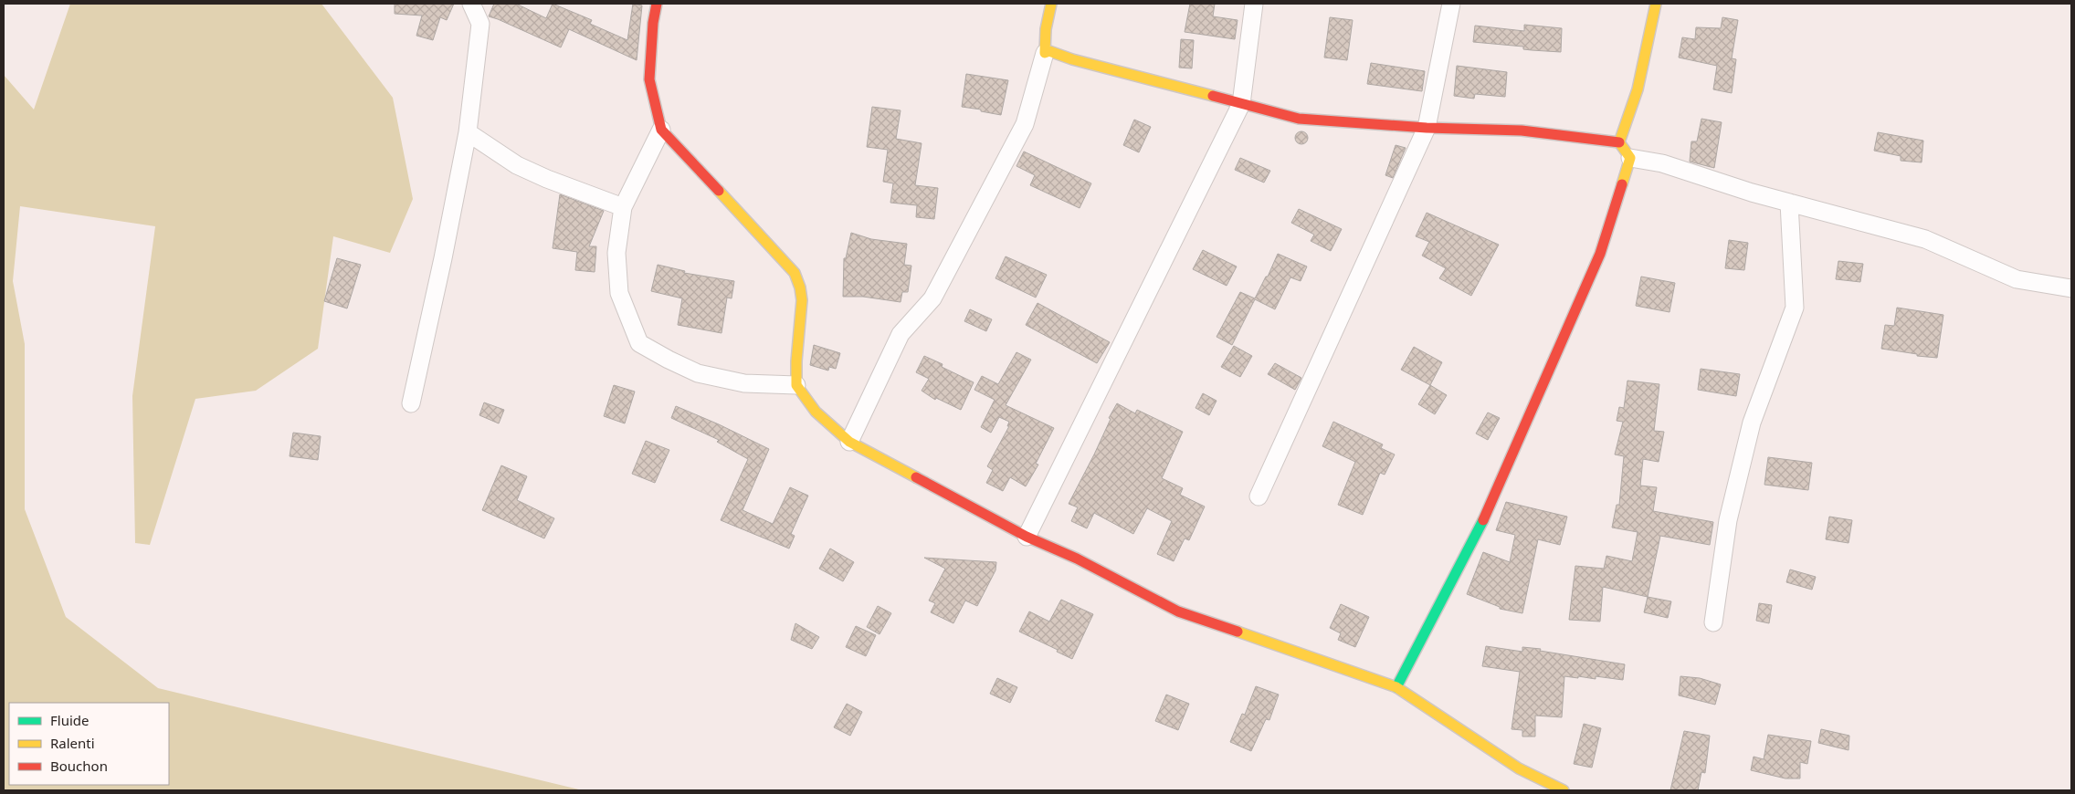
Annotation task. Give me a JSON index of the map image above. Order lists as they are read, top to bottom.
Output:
{
  "legend": ["Fluide", "Ralenti", "Bouchon"]
}
